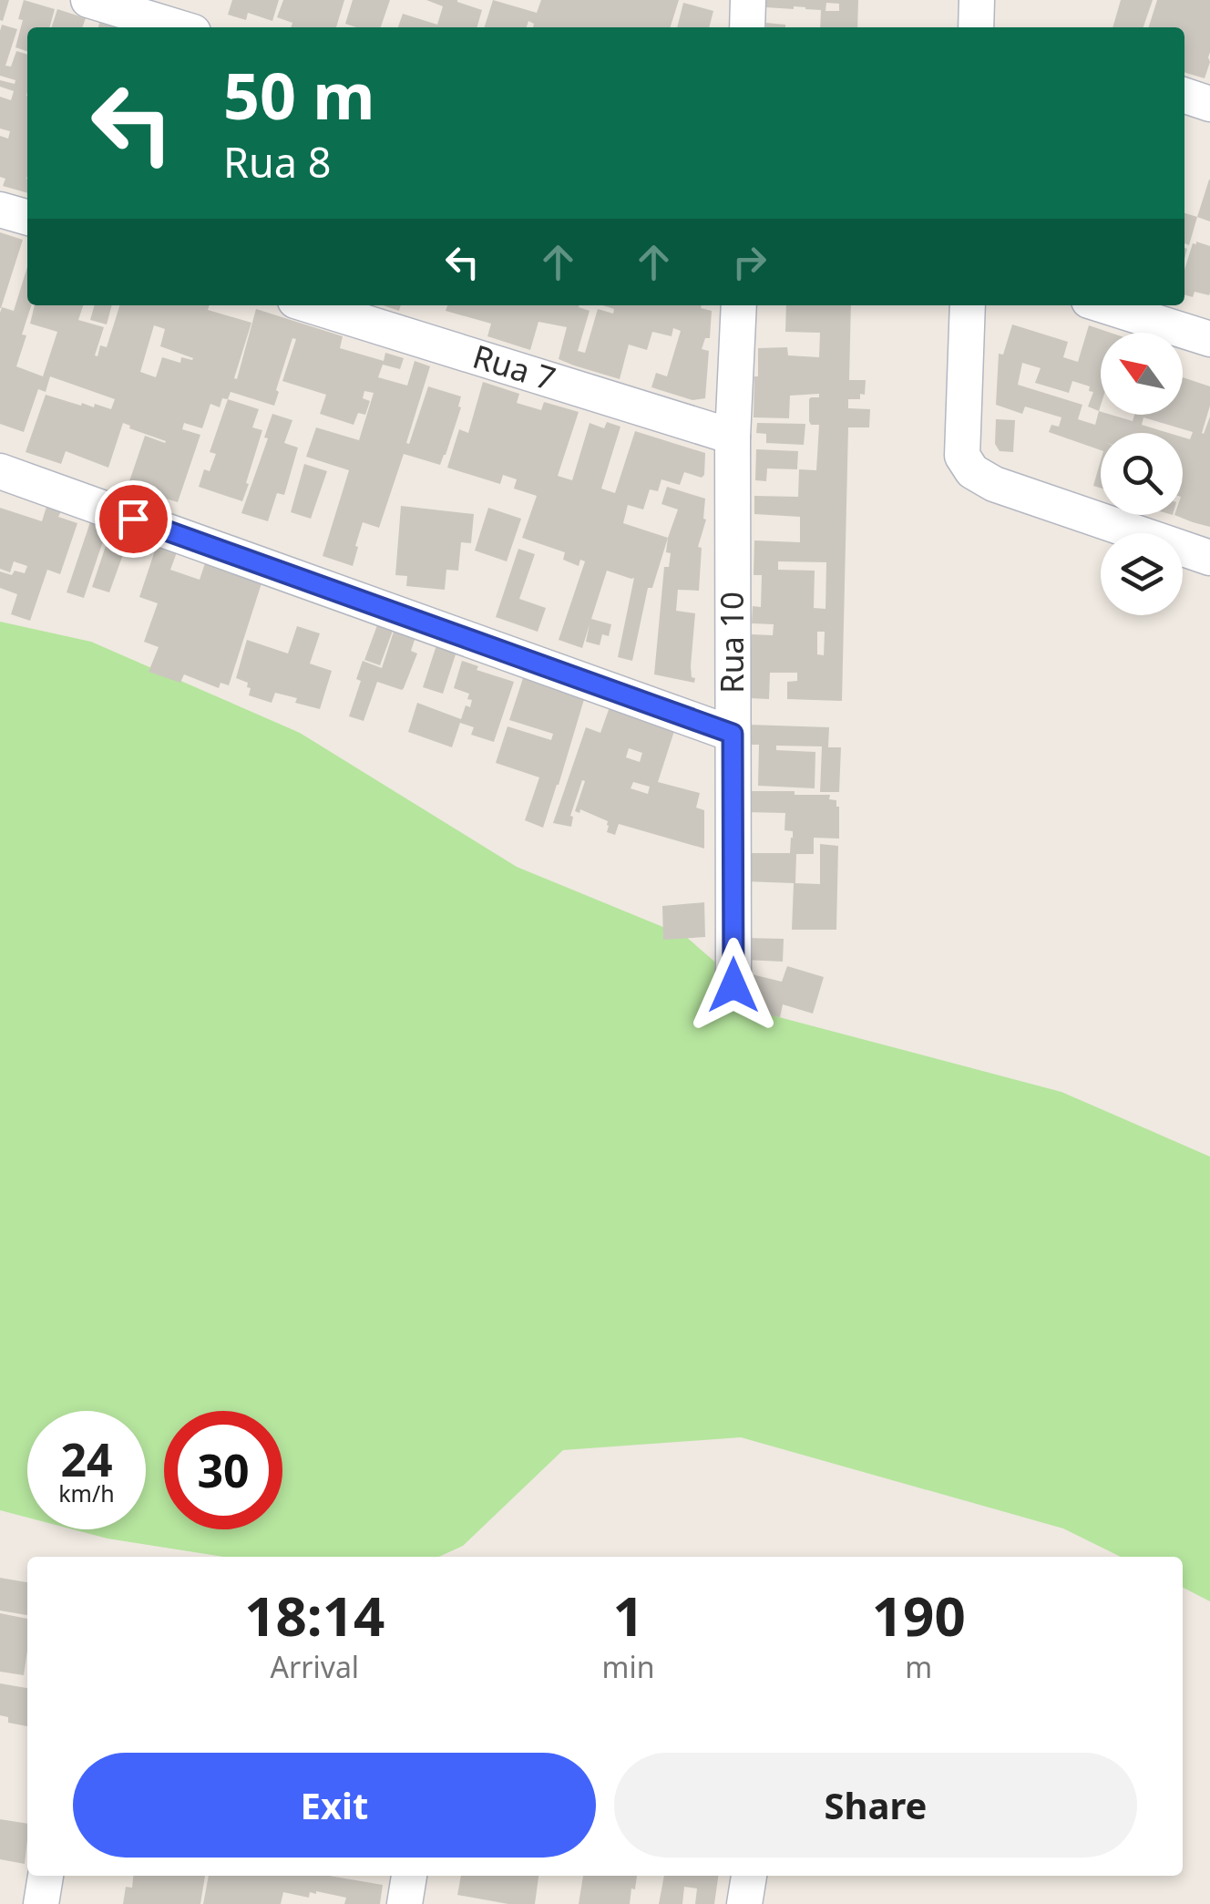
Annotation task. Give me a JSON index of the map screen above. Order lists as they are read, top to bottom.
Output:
{
  "streets": {
    "street": ["Rua 7", "Rua 10"]
  },
  "crossings": [
    ["Rua 7", "Rua 10"]
  ],
  "north": "top left",
  "page": {
    "turn": ["50 m", "Rua 8"],
    "speed": "24 km/h",
    "limit": "30",
    "eta": [
      "18:14",
      "Arrival",
      "1",
      "min",
      "190",
      "m"
    ],
    "buttons": ["Exit", "Share"]
  }
}
